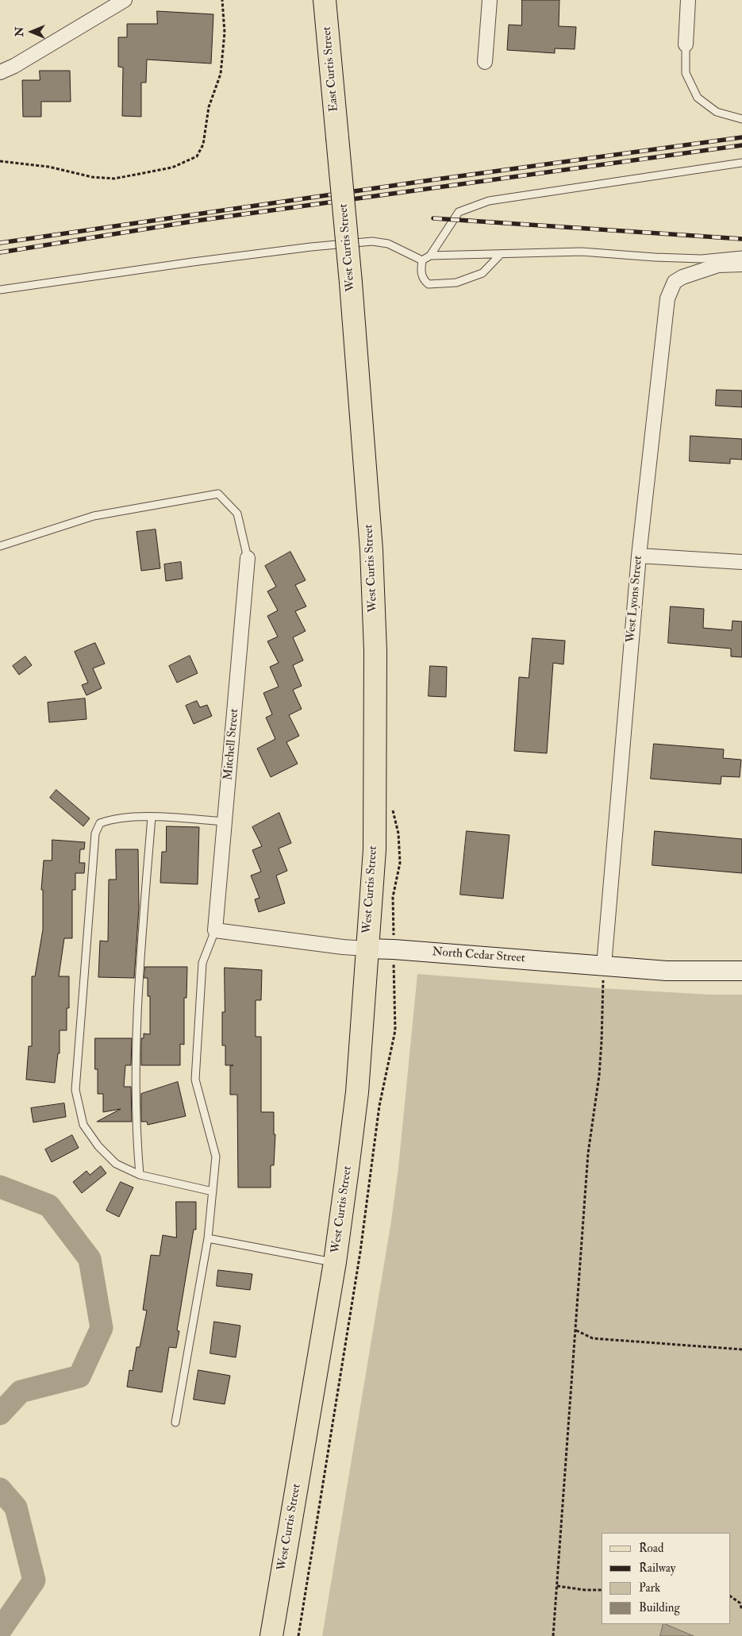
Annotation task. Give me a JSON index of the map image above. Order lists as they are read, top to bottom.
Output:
{
  "streets": {
    "main road": ["East Curtis Street", "West Curtis Street"],
    "street": ["West Lyons Street", "Mitchell Street", "North Cedar Street"]
  },
  "crossings": [
    ["East Curtis Street", "West Curtis Street"],
    ["West Curtis Street", "North Cedar Street"],
    ["West Lyons Street", "North Cedar Street"],
    ["Mitchell Street", "North Cedar Street"]
  ],
  "legend": [
    "Road",
    "Railway",
    "Park",
    "Building"
  ],
  "north": "left"
}
